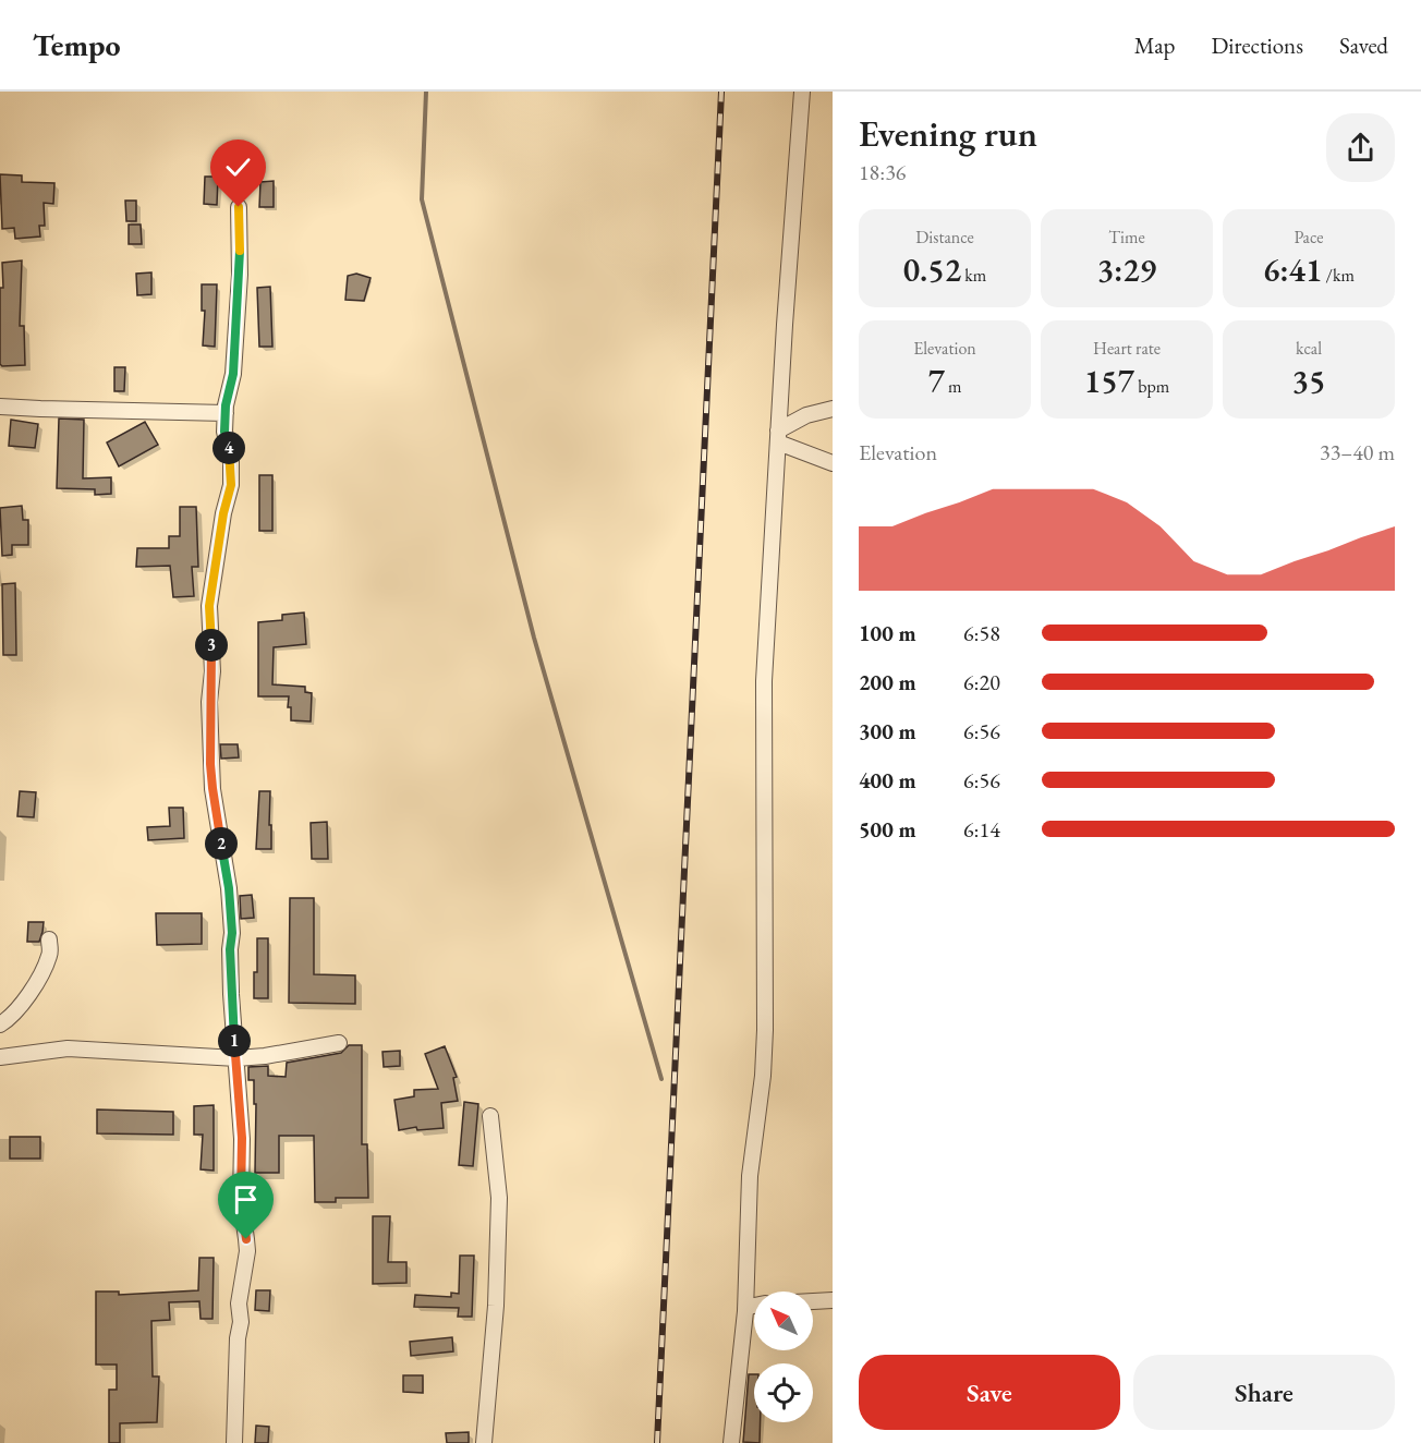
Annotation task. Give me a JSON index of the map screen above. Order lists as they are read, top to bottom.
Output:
{
  "north": "top left",
  "page": {
    "header": "Tempo",
    "nav": ["Map", "Directions", "Saved"],
    "heading": ["Evening run", "18:36"],
    "stats": [
      ["Distance", "0.52 km"],
      ["Time", "3:29"],
      ["Pace", "6:41 /km"],
      ["Elevation", "7 m"],
      ["Heart rate", "157 bpm"],
      ["kcal", "35"]
    ],
    "chart": ["Elevation", "33–40 m"],
    "pins": [
      "4",
      "3",
      "2",
      "1"
    ],
    "list": [
      {
        "name": "100 m",
        "note": "6:58"
      },
      {
        "name": "200 m",
        "note": "6:20"
      },
      {
        "name": "300 m",
        "note": "6:56"
      },
      {
        "name": "400 m",
        "note": "6:56"
      },
      {
        "name": "500 m",
        "note": "6:14"
      }
    ],
    "buttons": ["Save", "Share"]
  }
}
